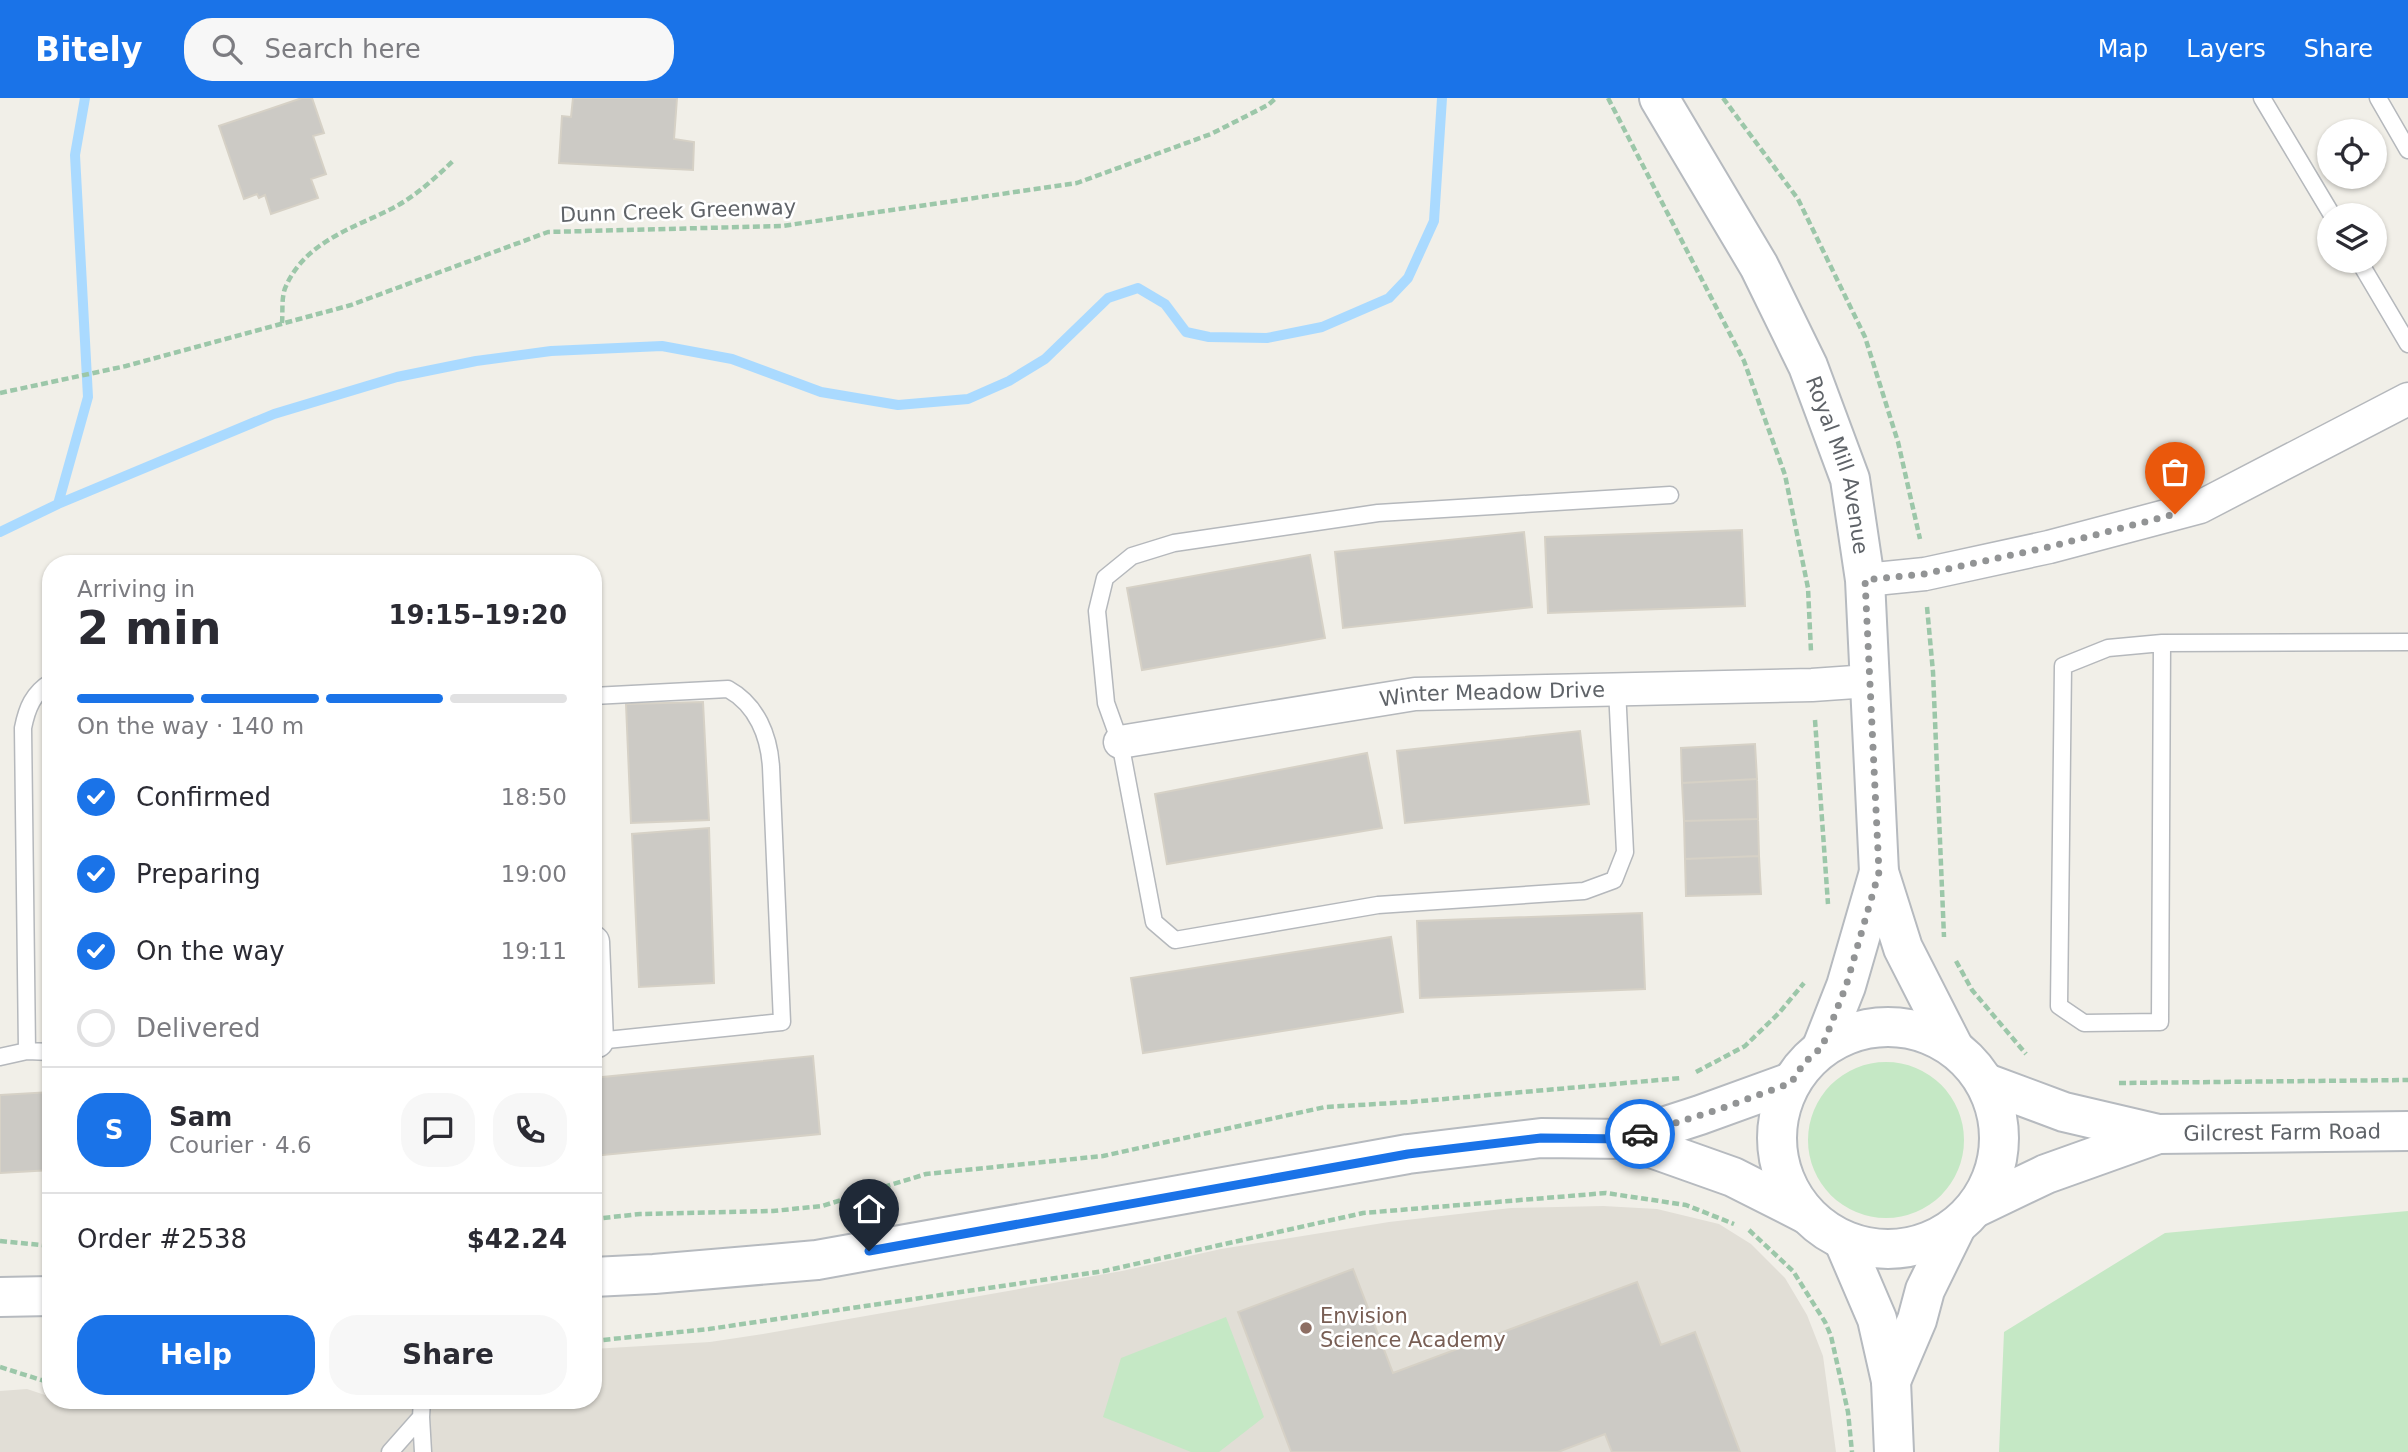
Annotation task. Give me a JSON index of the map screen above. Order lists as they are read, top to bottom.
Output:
{
  "streets": {
    "main road": ["Royal Mill Avenue", "Gilcrest Farm Road"],
    "street": ["Winter Meadow Drive"],
    "path": ["Dunn Creek Greenway"]
  },
  "crossings": [
    ["Royal Mill Avenue", "Winter Meadow Drive"],
    ["Royal Mill Avenue", "Gilcrest Farm Road"]
  ],
  "places": ["Envision Science Academy"],
  "page": {
    "header": "Bitely",
    "search": "Search here",
    "nav": ["Map", "Layers", "Share"],
    "heading": ["2 min", "Arriving in", "19:15–19:20"],
    "panel": [
      "Sam",
      "Courier · 4.6",
      "Order #2538",
      "$42.24"
    ],
    "bar": "On the way · 140 m",
    "list": [
      ["Confirmed", "18:50"],
      ["Preparing", "19:00"],
      ["On the way", "19:11"],
      "Delivered"
    ],
    "round": "S",
    "buttons": ["Help", "Share"]
  }
}
